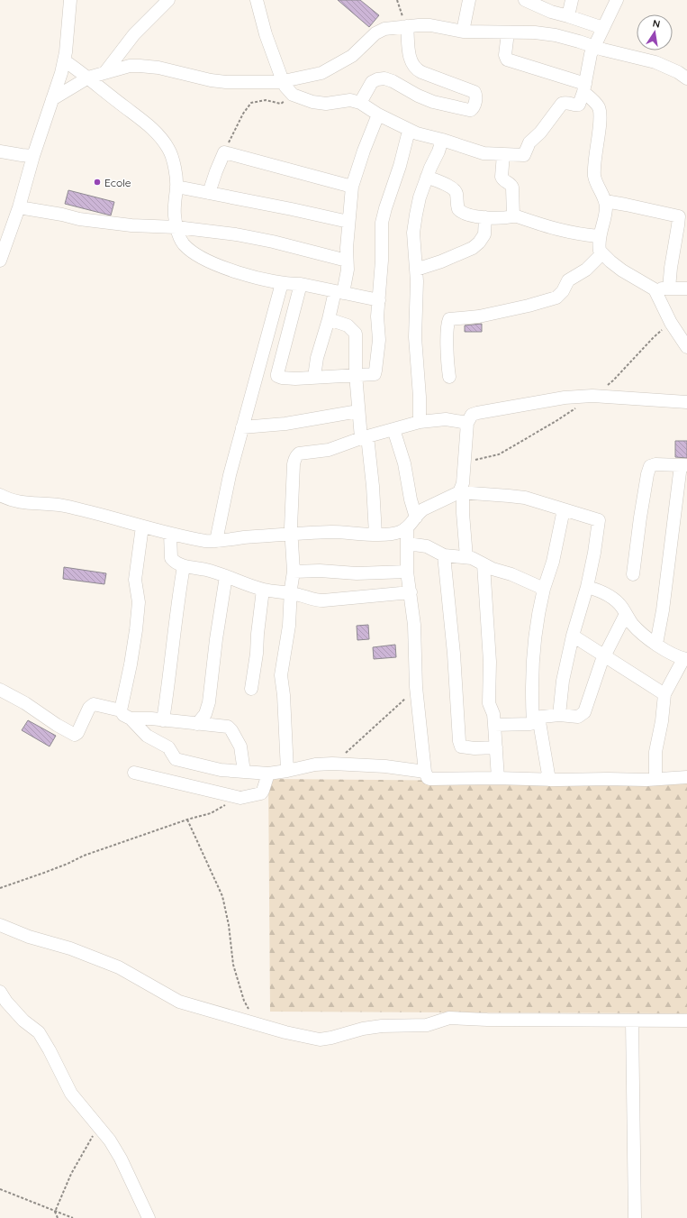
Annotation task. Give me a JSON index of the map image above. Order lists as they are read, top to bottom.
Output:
{
  "places": ["Ecole"],
  "north": "top"
}
